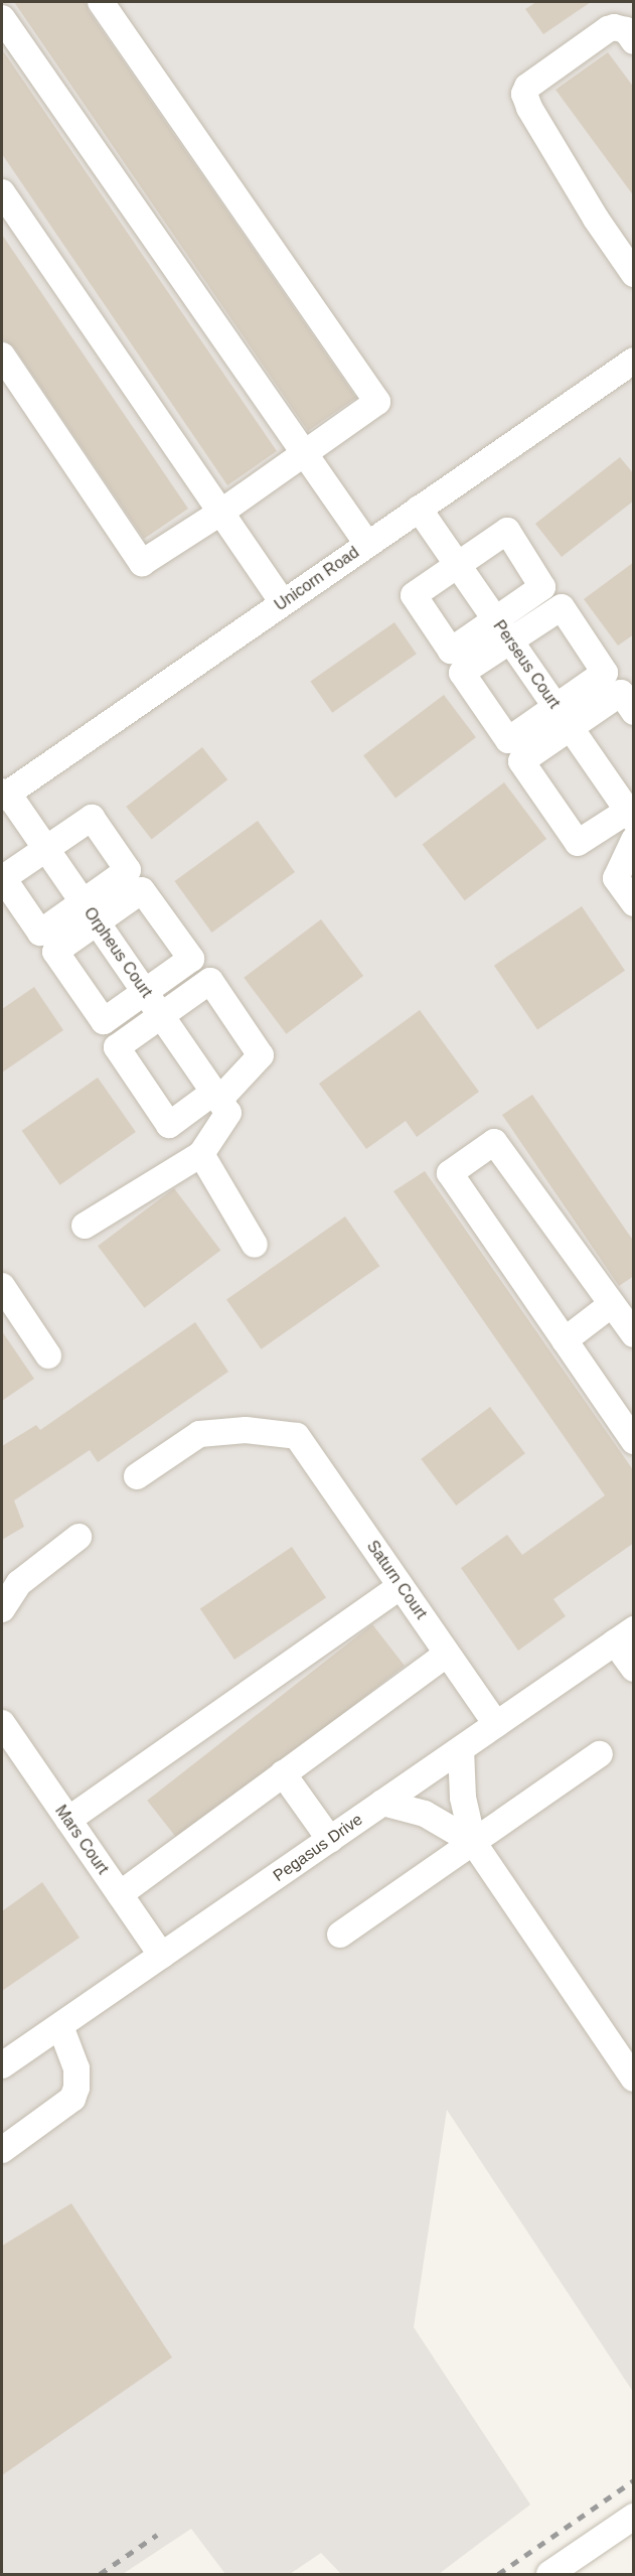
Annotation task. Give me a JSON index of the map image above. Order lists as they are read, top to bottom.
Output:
{
  "streets": {
    "street": [
      "Unicorn Road",
      "Perseus Court",
      "Orpheus Court",
      "Saturn Court",
      "Mars Court",
      "Pegasus Drive"
    ]
  },
  "crossings": [
    ["Unicorn Road", "Perseus Court"],
    ["Unicorn Road", "Orpheus Court"],
    ["Saturn Court", "Pegasus Drive"],
    ["Mars Court", "Pegasus Drive"]
  ]
}
